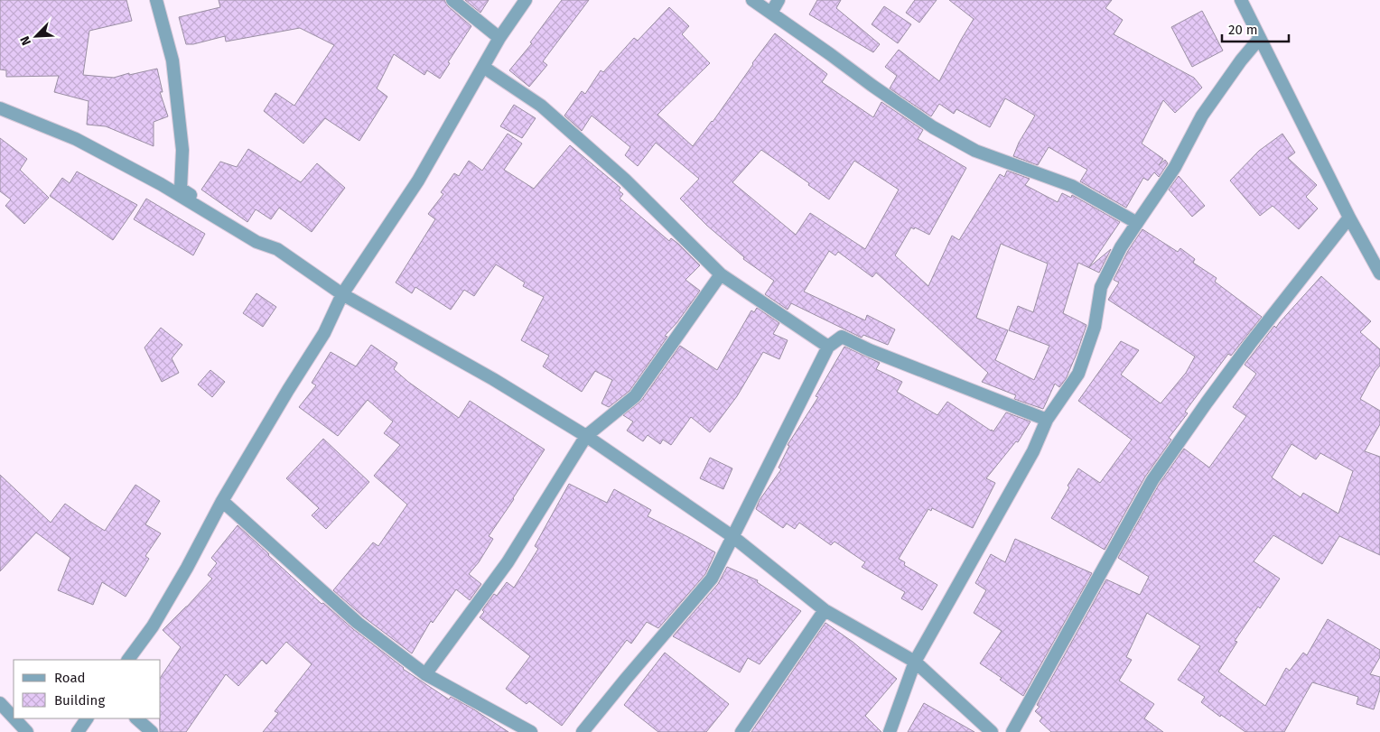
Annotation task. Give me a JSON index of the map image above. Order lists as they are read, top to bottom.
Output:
{
  "legend": ["Road", "Building"],
  "scale_bar": "20 m",
  "north": "bottom left"
}
